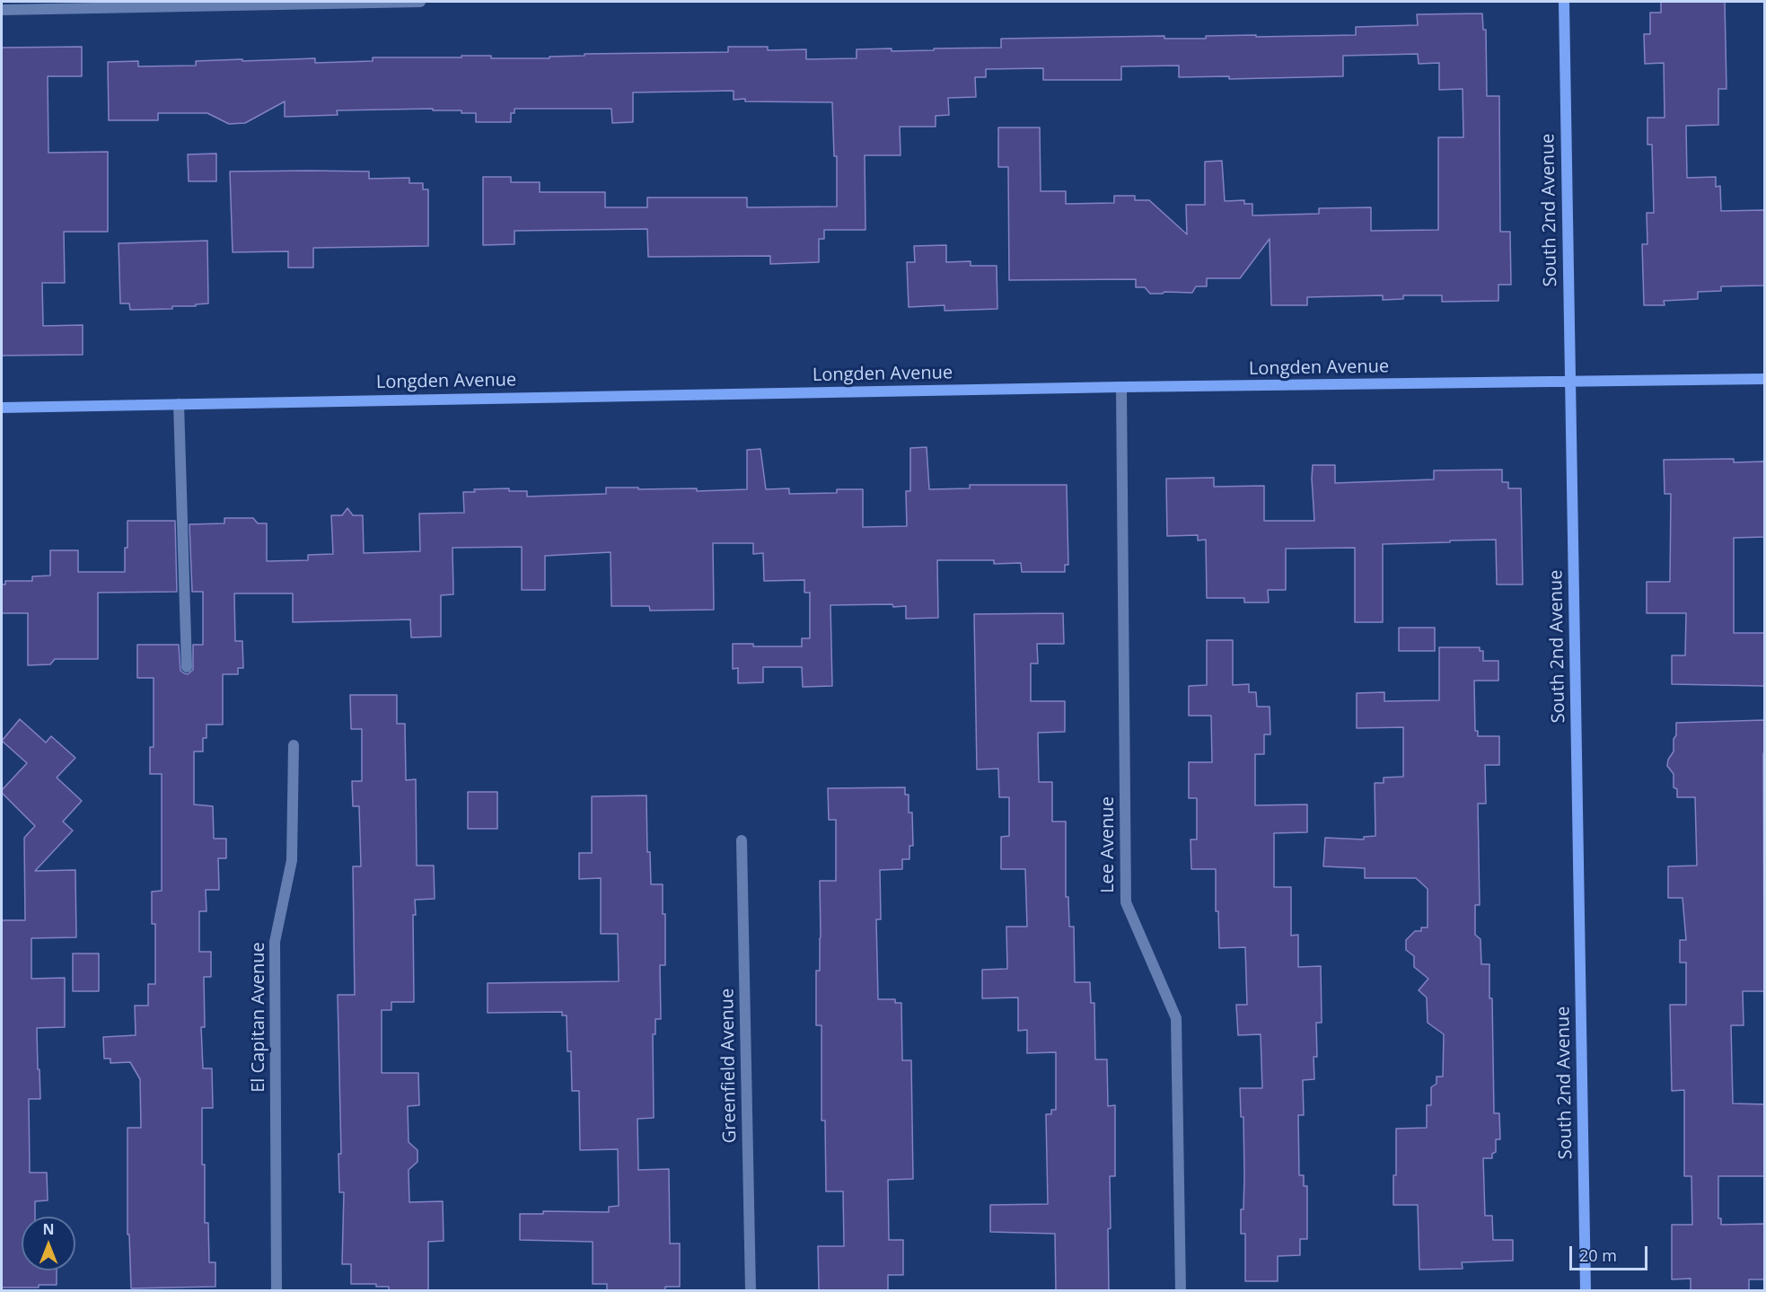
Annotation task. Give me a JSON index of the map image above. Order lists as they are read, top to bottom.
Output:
{
  "streets": {
    "street": [
      "South 2nd Avenue",
      "Longden Avenue",
      "Lee Avenue",
      "El Capitan Avenue",
      "Greenfield Avenue"
    ]
  },
  "crossings": [
    ["South 2nd Avenue", "Longden Avenue"],
    ["Longden Avenue", "Lee Avenue"]
  ],
  "scale_bar": "20 m",
  "north": "top"
}
